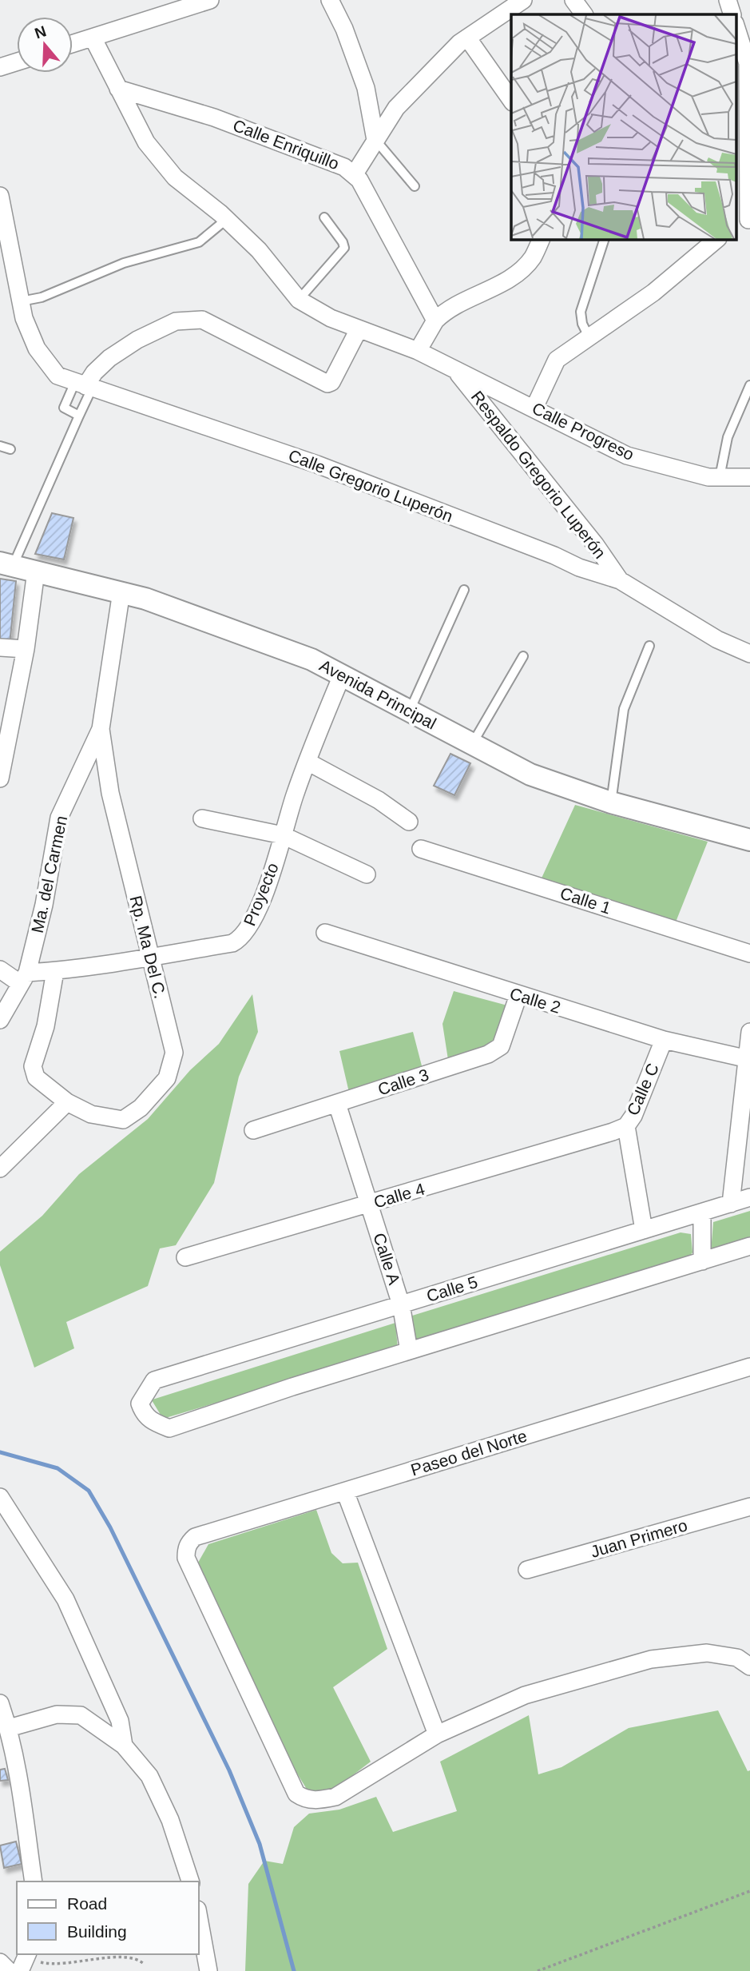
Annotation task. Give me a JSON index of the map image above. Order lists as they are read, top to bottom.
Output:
{
  "streets": {
    "street": [
      "Calle Enriquillo",
      "Calle Progreso",
      "Respaldo Gregorio Luperón",
      "Calle Gregorio Luperón",
      "Avenida Principal",
      "Ma. del Carmen",
      "Proyecto",
      "Calle 1",
      "Rp. Ma Del C.",
      "Calle 2",
      "Calle 3",
      "Calle C",
      "Calle 4",
      "Calle A",
      "Calle 5",
      "Paseo del Norte",
      "Juan Primero"
    ]
  },
  "crossings": [
    ["Calle Enriquillo", "Calle Progreso"],
    ["Calle Progreso", "Respaldo Gregorio Luperón"],
    ["Respaldo Gregorio Luperón", "Calle Gregorio Luperón"],
    ["Avenida Principal", "Proyecto"],
    ["Ma. del Carmen", "Proyecto"],
    ["Ma. del Carmen", "Rp. Ma Del C."],
    ["Proyecto", "Rp. Ma Del C."],
    ["Calle 2", "Calle 3"],
    ["Calle 2", "Calle C"],
    ["Calle 3", "Calle A"],
    ["Calle C", "Calle 4"],
    ["Calle 4", "Calle A"],
    ["Calle A", "Calle 5"]
  ],
  "legend": ["Road", "Building"],
  "north": "top"
}
